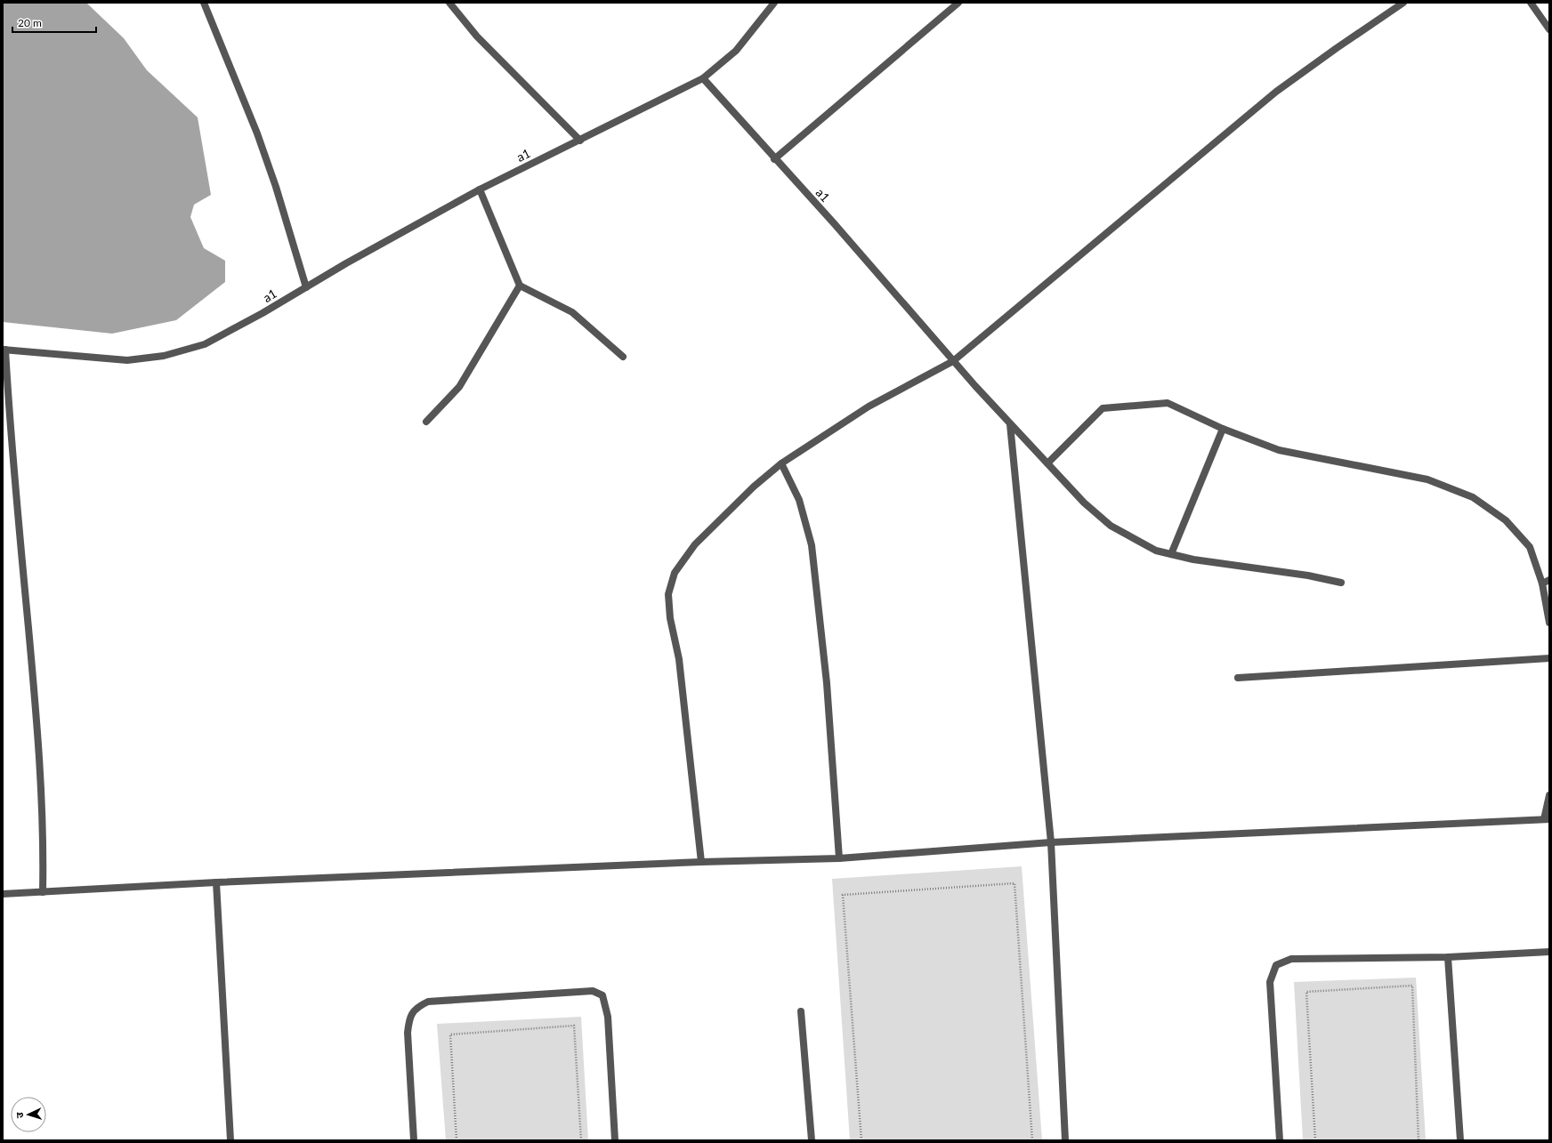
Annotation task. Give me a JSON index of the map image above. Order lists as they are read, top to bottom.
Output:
{
  "streets": {
    "street": ["a1"]
  },
  "scale_bar": "20 m",
  "north": "left"
}
